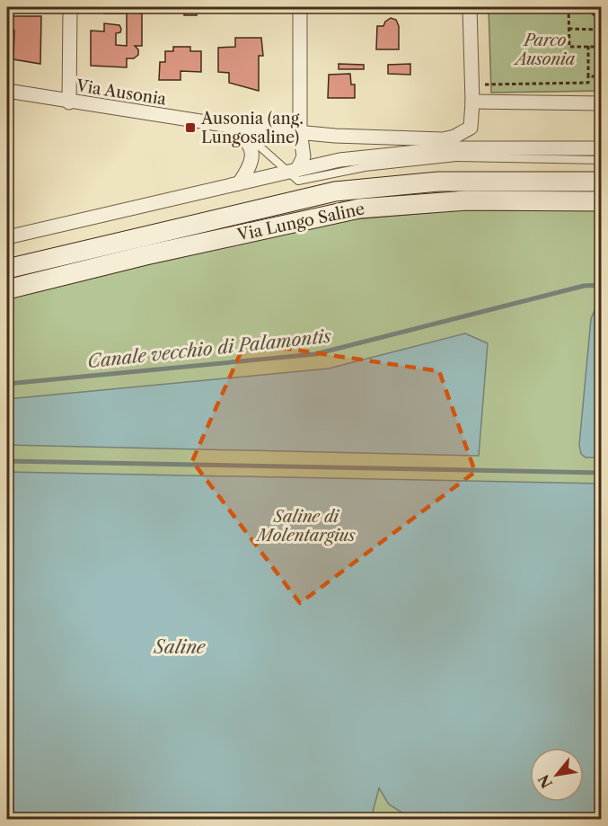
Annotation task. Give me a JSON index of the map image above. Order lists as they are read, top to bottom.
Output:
{
  "streets": {
    "main road": ["Via Lungo Saline"],
    "street": ["Via Ausonia"]
  },
  "water": ["Canale vecchio di Palamontis", "Saline"],
  "parks": ["Parco Ausonia", "Saline di Molentargius"],
  "places": {
    "transit": ["Ausonia (ang. Lungosaline)"]
  },
  "north": "bottom left"
}
